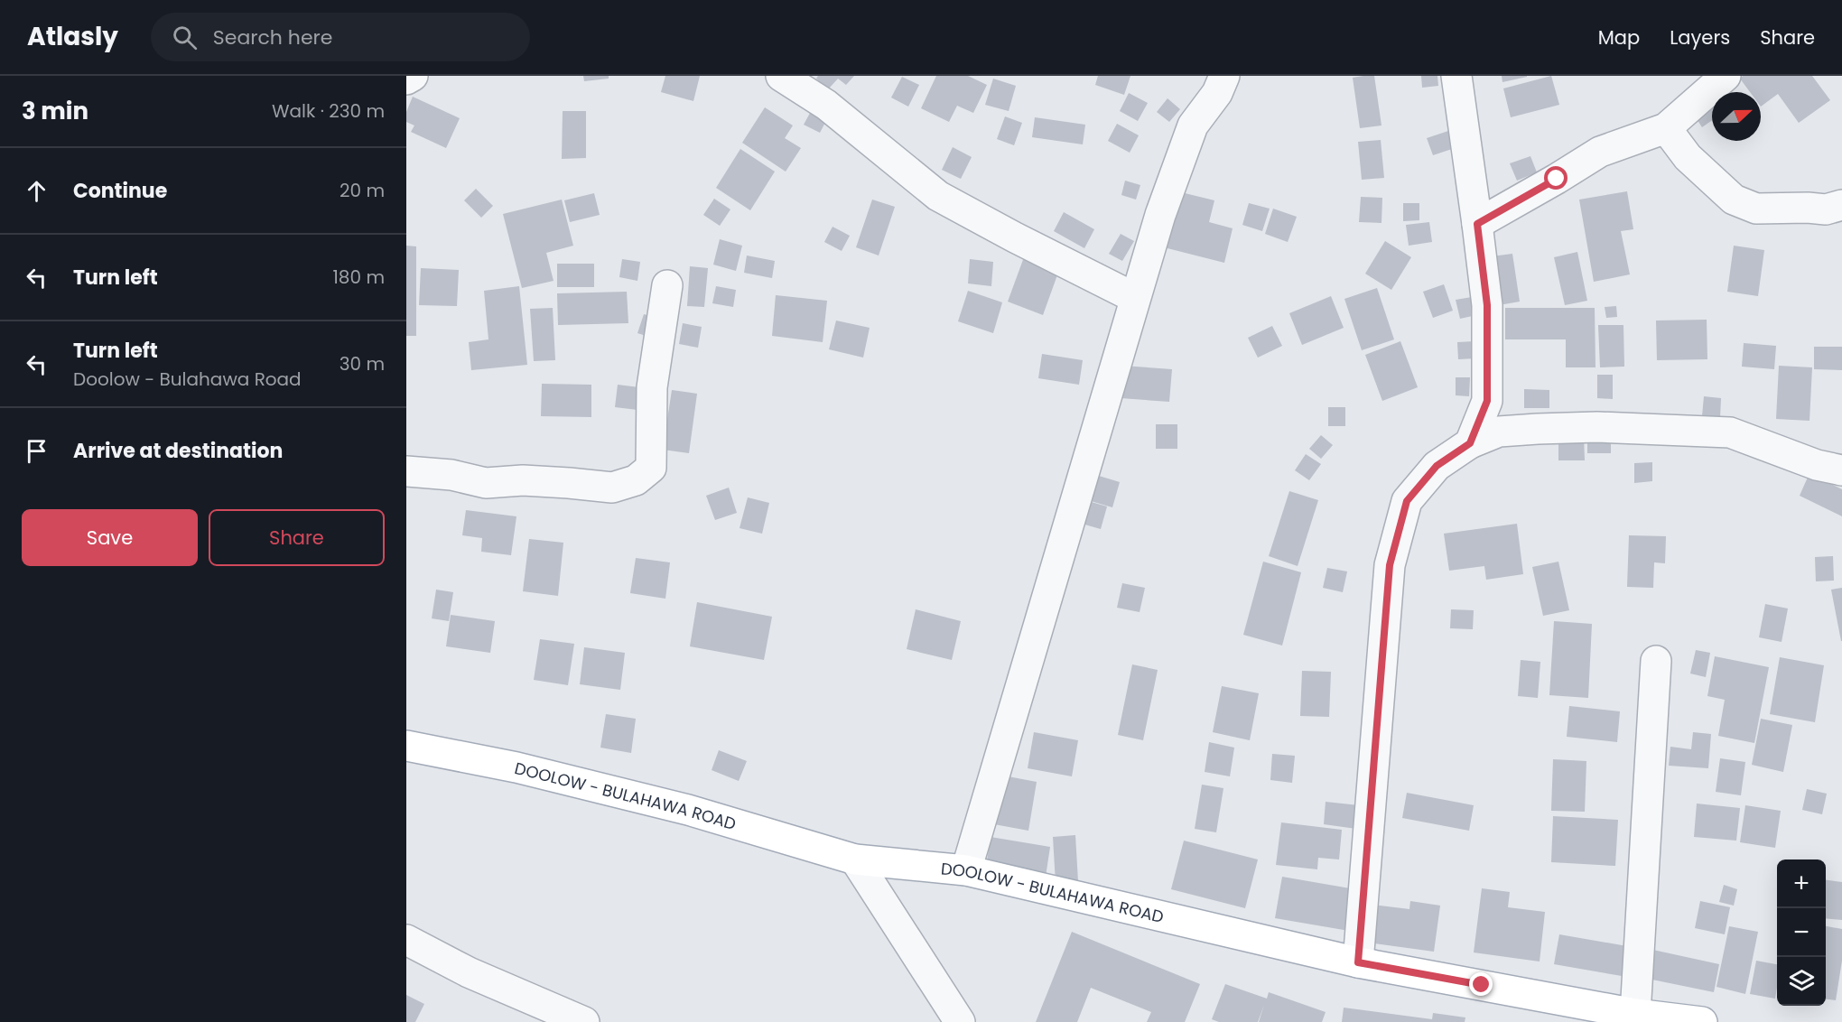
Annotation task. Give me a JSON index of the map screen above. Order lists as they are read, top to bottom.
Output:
{
  "streets": {
    "main road": ["DOOLOW - BULAHAWA ROAD"]
  },
  "north": "right",
  "page": {
    "header": "Atlasly",
    "search": "Search here",
    "nav": ["Map", "Layers", "Share"],
    "heading": ["3 min", "Walk · 230 m"],
    "list": [
      ["Continue", "20 m"],
      ["Turn left", "180 m"],
      ["Turn left", "Doolow - Bulahawa Road", "30 m"],
      "Arrive at destination"
    ],
    "buttons": ["Save", "Share"],
    "map_buttons": ["+", "−"]
  }
}
